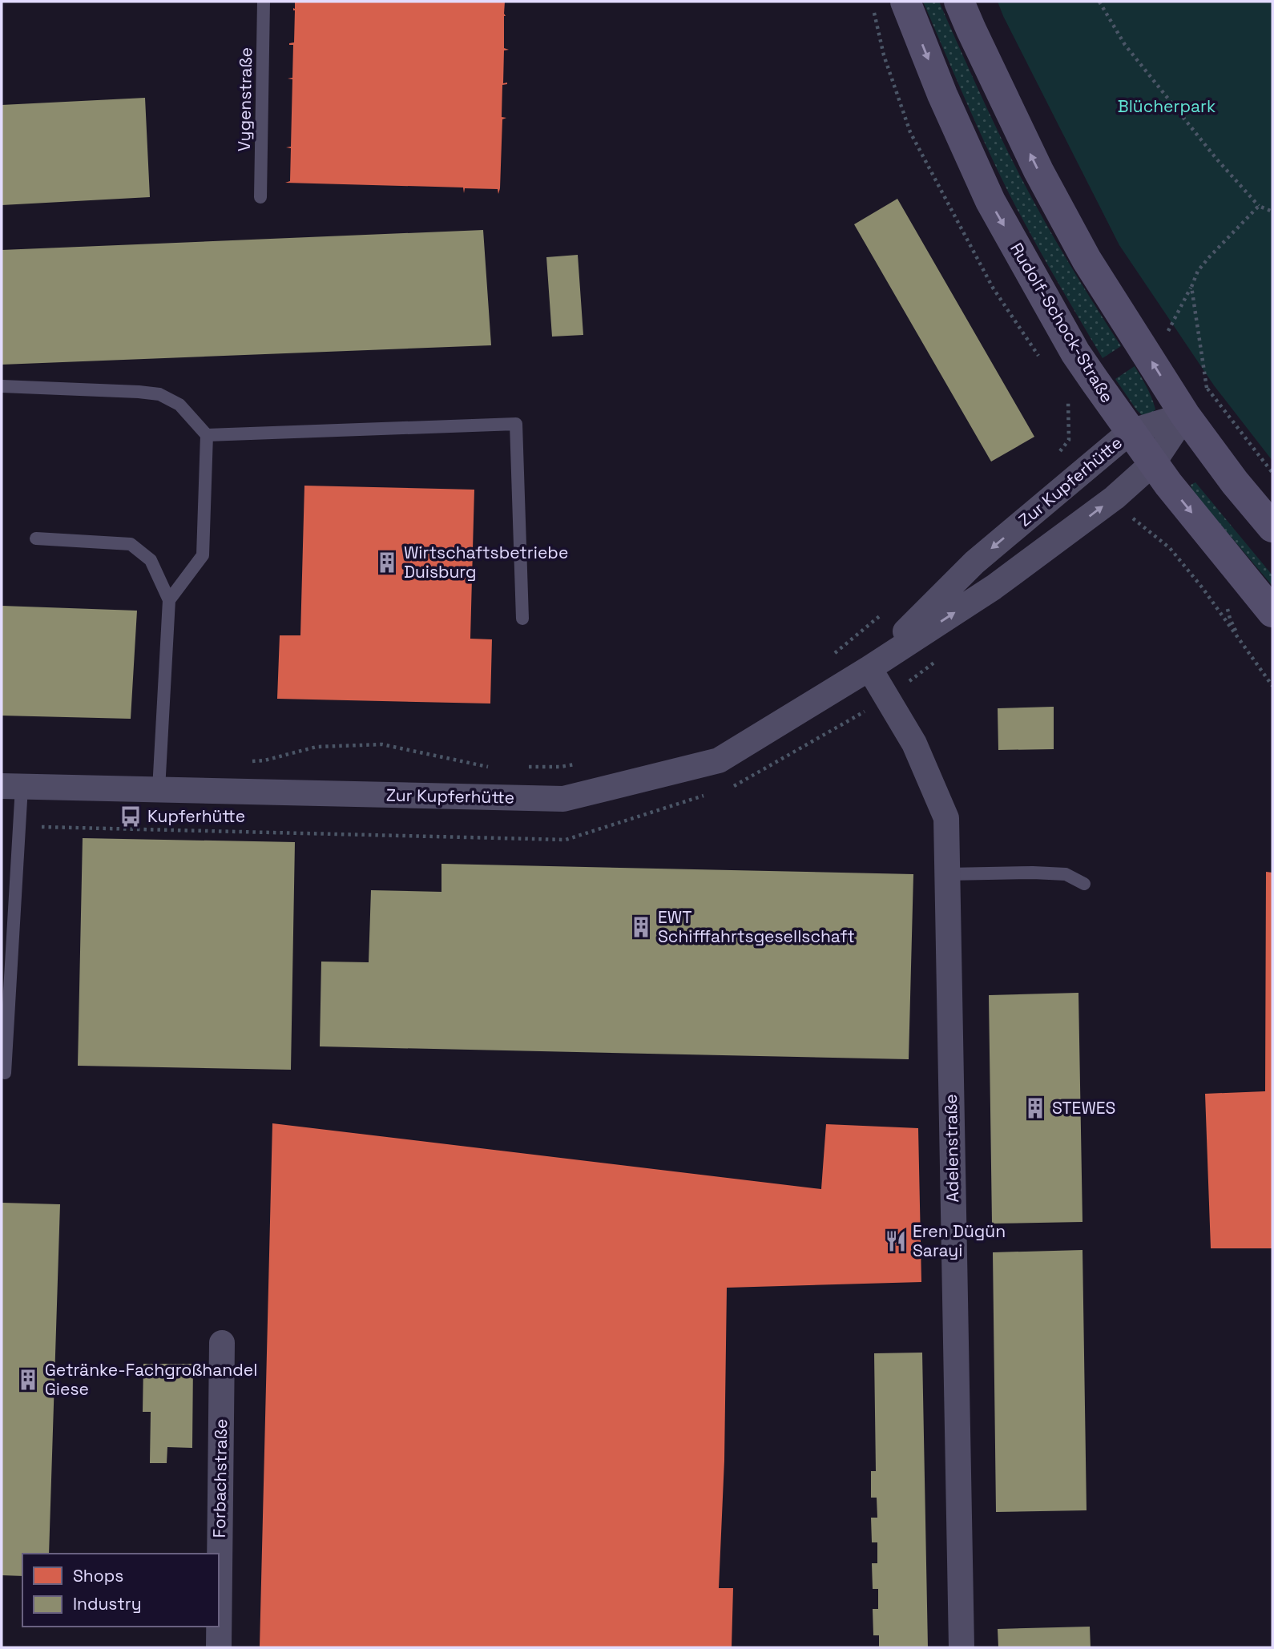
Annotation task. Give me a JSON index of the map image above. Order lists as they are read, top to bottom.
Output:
{
  "streets": {
    "main road": ["Rudolf-Schock-Straße"],
    "street": ["Zur Kupferhütte", "Adelenstraße", "Forbachstraße"],
    "lane": ["Vygenstraße"]
  },
  "crossings": [
    ["Rudolf-Schock-Straße", "Zur Kupferhütte"],
    ["Zur Kupferhütte", "Adelenstraße"]
  ],
  "parks": ["Blücherpark"],
  "places": {
    "building": [
      "Wirtschaftsbetriebe Duisburg",
      "EWT Schifffahrtsgesellschaft",
      "STEWES",
      "Getränke-Fachgroßhandel Giese"
    ],
    "bus stop": ["Kupferhütte"],
    "restaurant": ["Eren Dügün Sarayi"]
  },
  "legend": ["Shops", "Industry"]
}
